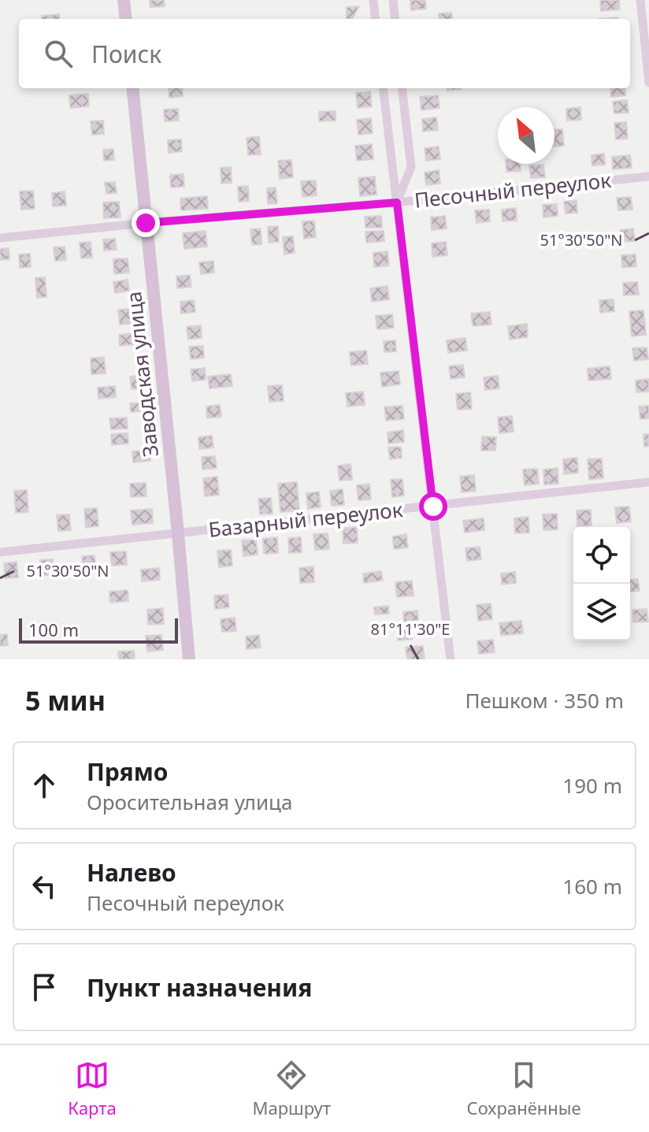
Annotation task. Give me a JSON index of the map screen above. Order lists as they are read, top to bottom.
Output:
{
  "streets": {
    "main road": ["Заводская улица"],
    "street": ["Песочный переулок", "Базарный переулок"]
  },
  "crossings": [
    ["Песочный переулок", "Заводская улица"],
    ["Заводская улица", "Базарный переулок"]
  ],
  "scale_bar": "100 m",
  "north": "top left",
  "page": {
    "search": "Поиск",
    "scale": "100 m",
    "heading": ["5 мин", "Пешком · 350 m"],
    "list": [
      ["Прямо", "Оросительная улица", "190 m"],
      ["Налево", "Песочный переулок", "160 m"],
      "Пункт назначения"
    ],
    "nav": ["Карта", "Маршрут", "Сохранённые"]
  },
  "coordinates": ["51°30'50\"N", "81°11'30\"E"]
}
